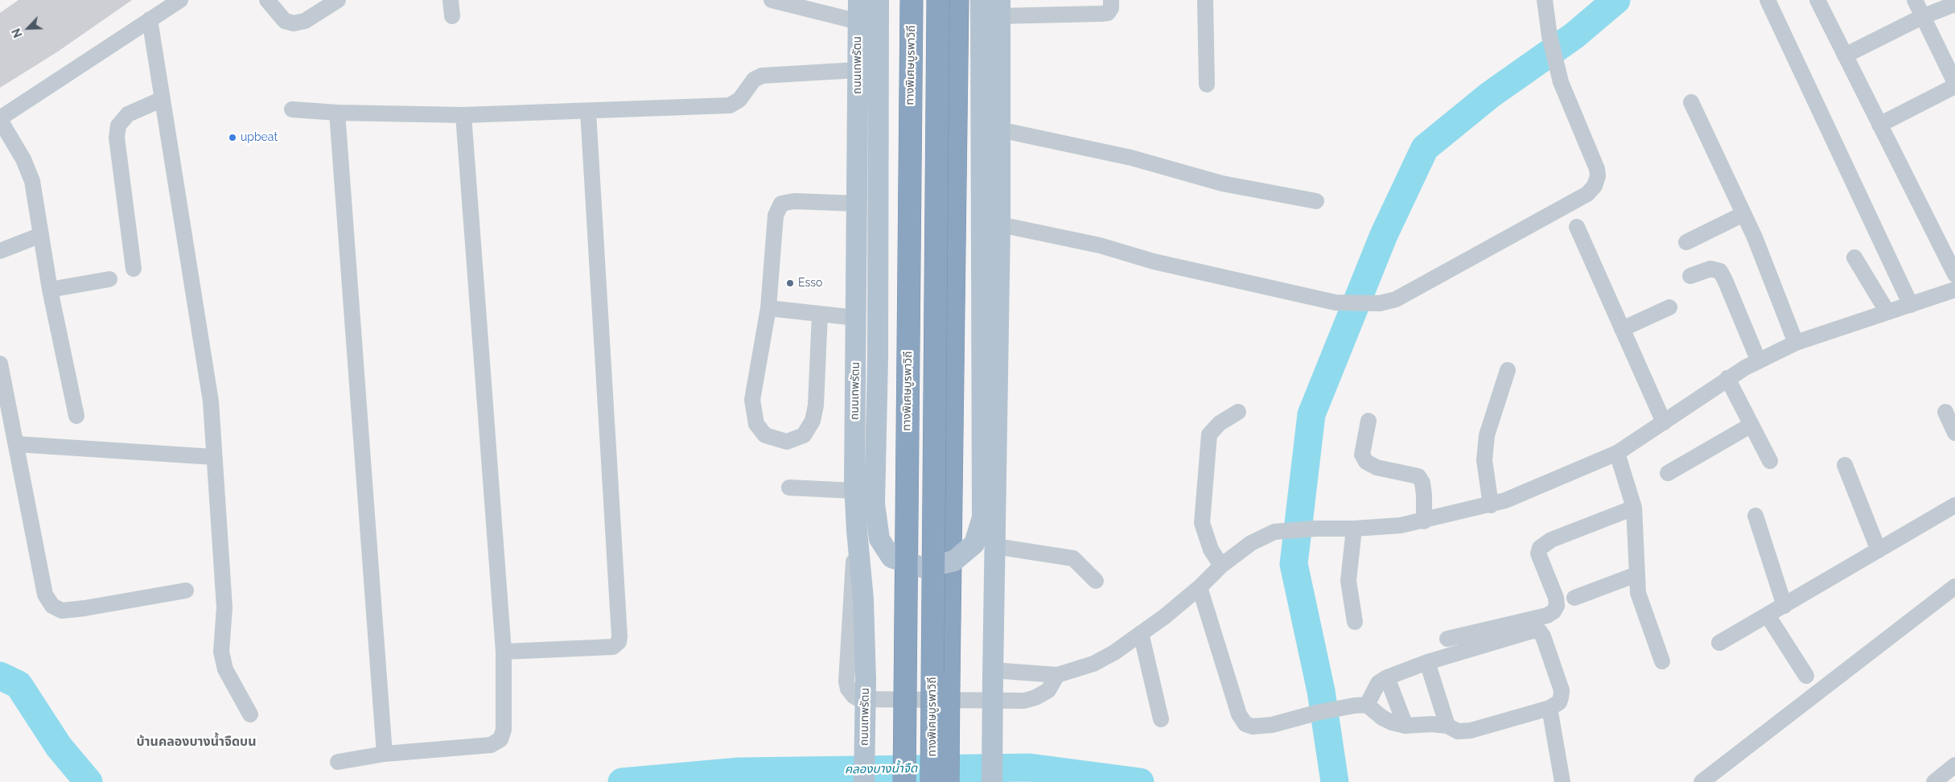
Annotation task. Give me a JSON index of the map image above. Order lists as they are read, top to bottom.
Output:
{
  "streets": {
    "highway": ["ทางพิเศษบูรพาวิถี"],
    "main road": ["ถนนเทพรัตน"]
  },
  "districts": ["บ้านคลองบางน้ำจืดบน"],
  "water": ["คลองบางน้ำจืด"],
  "places": ["upbeat", "Esso"],
  "north": "bottom left"
}
